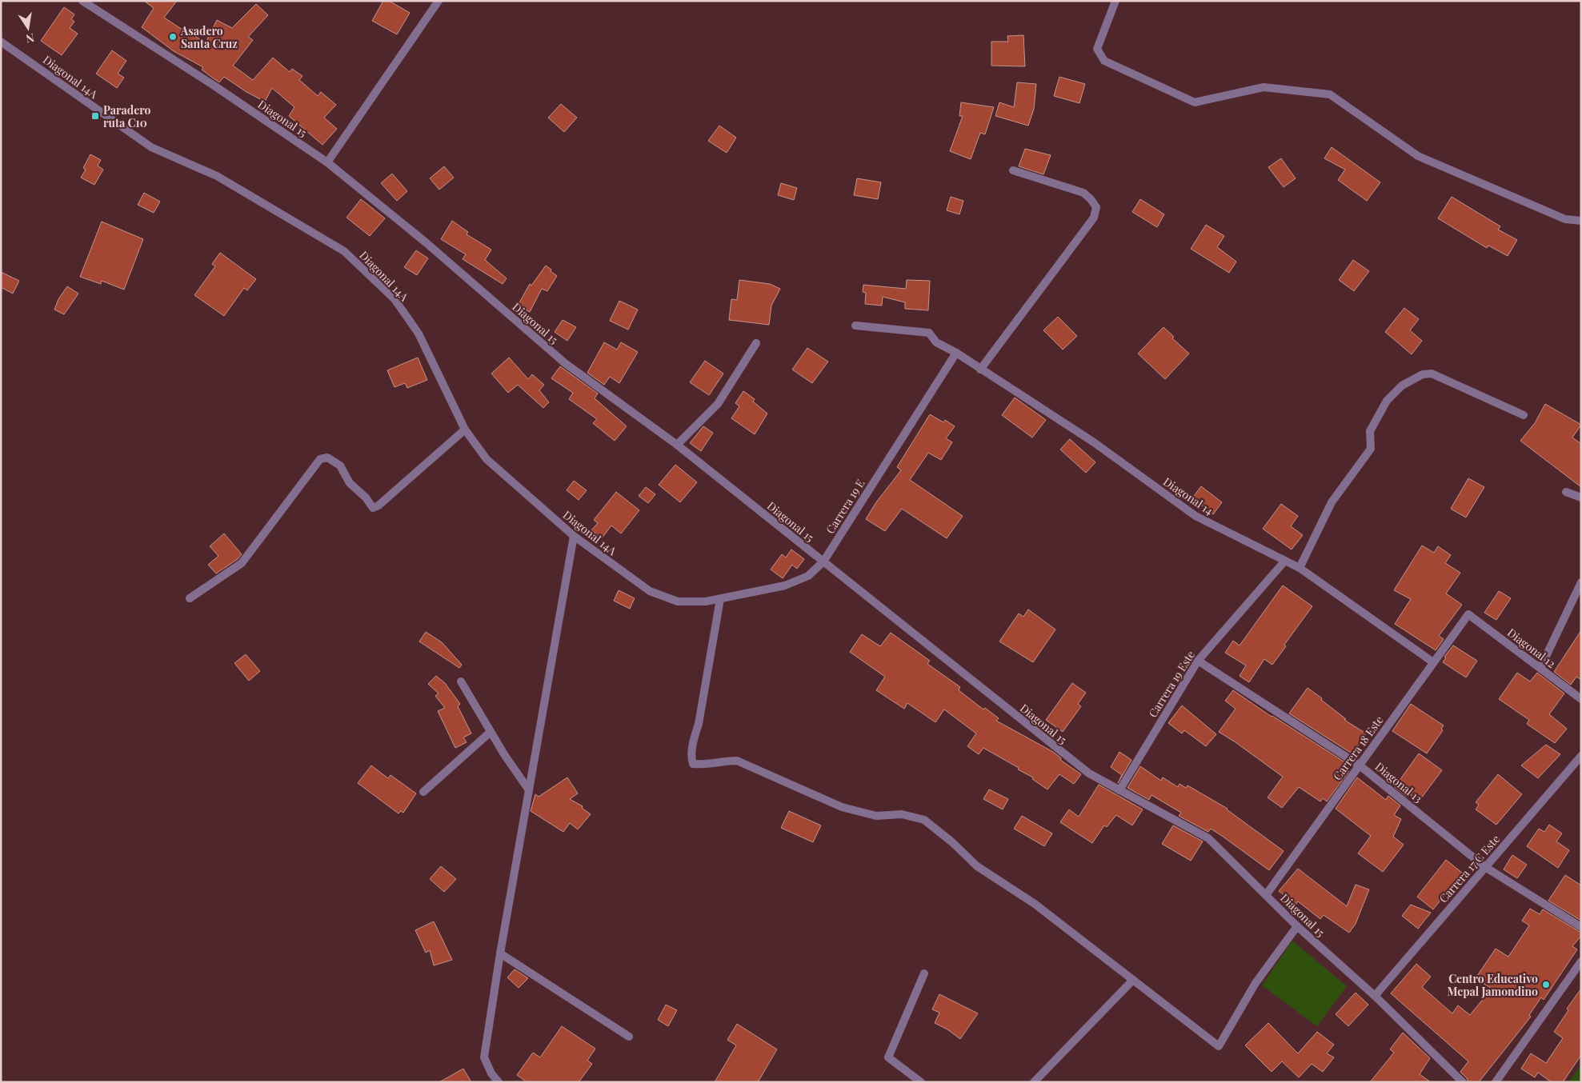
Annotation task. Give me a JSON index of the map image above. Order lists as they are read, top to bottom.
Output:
{
  "streets": {
    "street": [
      "Diagonal 14A",
      "Diagonal 15",
      "Diagonal 14",
      "Carrera 19 E",
      "Diagonal 12",
      "Carrera 19 Este",
      "Carrera 18 Este",
      "Diagonal 13",
      "Carrera 17 C Este"
    ]
  },
  "crossings": [
    ["Diagonal 14A", "Carrera 19 E"],
    ["Diagonal 15", "Carrera 19 E"],
    ["Diagonal 15", "Carrera 19 Este"],
    ["Diagonal 15", "Carrera 18 Este"],
    ["Diagonal 15", "Carrera 17 C Este"],
    ["Diagonal 14", "Carrera 19 E"],
    ["Diagonal 14", "Carrera 19 Este"],
    ["Diagonal 14", "Carrera 18 Este"],
    ["Diagonal 12", "Carrera 18 Este"],
    ["Carrera 19 Este", "Diagonal 13"],
    ["Carrera 18 Este", "Diagonal 13"],
    ["Diagonal 13", "Carrera 17 C Este"]
  ],
  "places": {
    "other": ["Asadero Santa Cruz", "Centro Educativo Mcpal Jamondino"],
    "transit": ["Paradero ruta C10"]
  },
  "north": "bottom"
}
